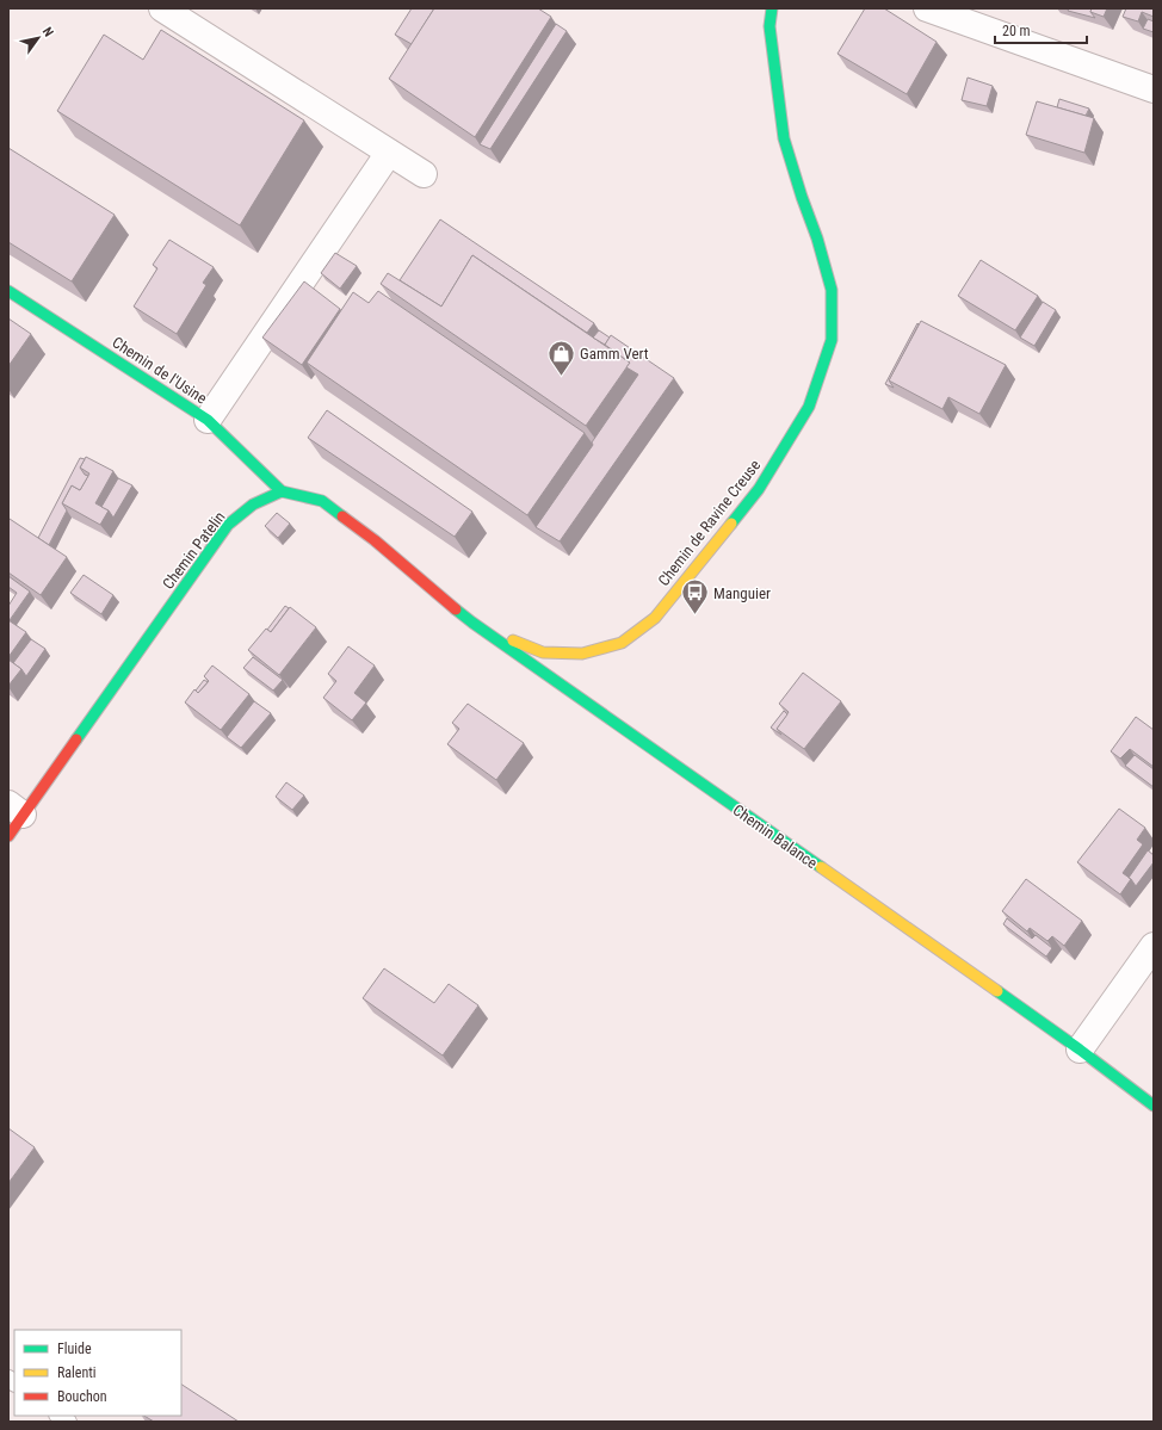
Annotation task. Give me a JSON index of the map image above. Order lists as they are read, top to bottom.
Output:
{
  "streets": {
    "main road": [
      "Chemin de l'Usine",
      "Chemin de Ravine Creuse",
      "Chemin Patelin",
      "Chemin Balance"
    ]
  },
  "crossings": [
    ["Chemin de l'Usine", "Chemin Patelin"],
    ["Chemin de Ravine Creuse", "Chemin Balance"]
  ],
  "places": {
    "shop": ["Gamm Vert"],
    "bus stop": ["Manguier"]
  },
  "legend": ["Fluide", "Ralenti", "Bouchon"],
  "scale_bar": "20 m",
  "north": "top right"
}
